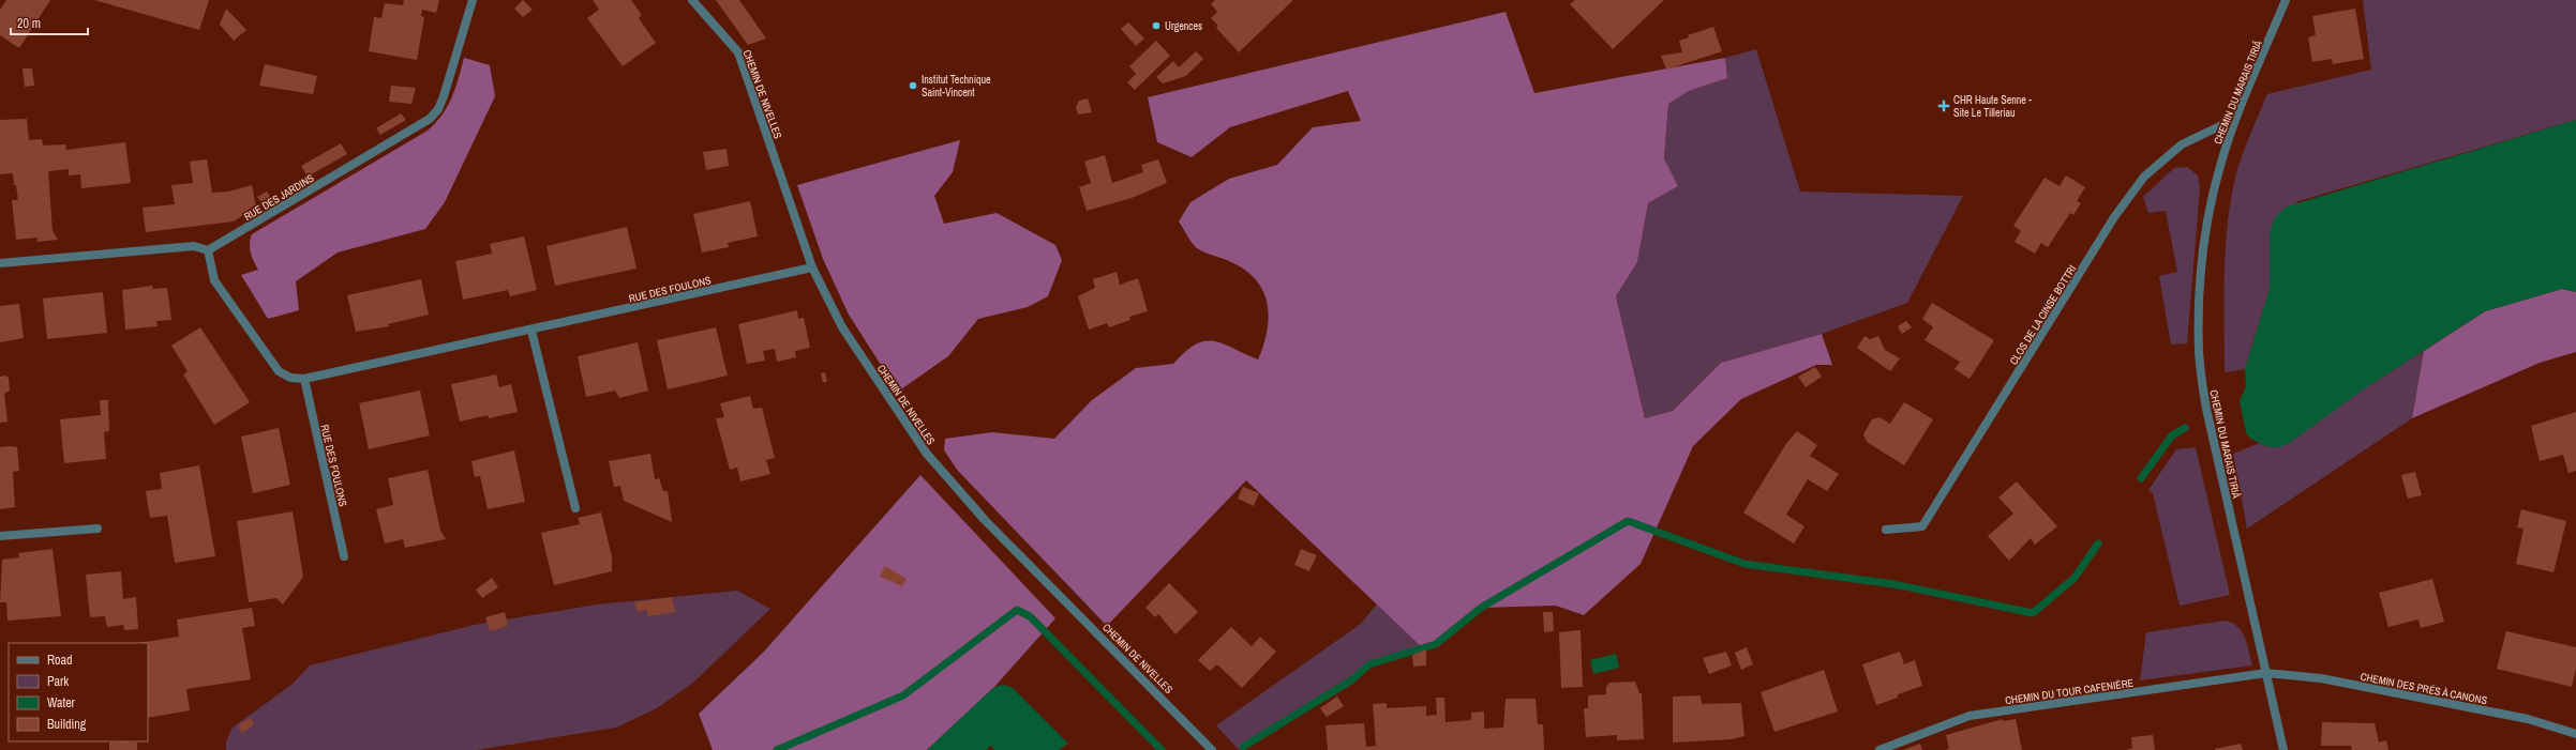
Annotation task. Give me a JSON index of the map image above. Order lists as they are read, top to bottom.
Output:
{
  "streets": {
    "street": [
      "CHEMIN DU MARAIS TIRIÂ",
      "CHEMIN DE NIVELLES",
      "RUE DES JARDINS",
      "RUE DES FOULONS",
      "CLOS DE LA CINSE BOTTRI",
      "CHEMIN DES PRÉS À CANONS",
      "CHEMIN DU TOUR CAFENIÈRE"
    ]
  },
  "crossings": [
    ["CHEMIN DU MARAIS TIRIÂ", "CLOS DE LA CINSE BOTTRI"],
    ["CHEMIN DU MARAIS TIRIÂ", "CHEMIN DES PRÉS À CANONS"],
    ["CHEMIN DU MARAIS TIRIÂ", "CHEMIN DU TOUR CAFENIÈRE"],
    ["CHEMIN DE NIVELLES", "RUE DES FOULONS"],
    ["RUE DES JARDINS", "RUE DES FOULONS"],
    ["CHEMIN DES PRÉS À CANONS", "CHEMIN DU TOUR CAFENIÈRE"]
  ],
  "places": {
    "other": ["Urgences", "Institut Technique Saint-Vincent"],
    "health": ["CHR Haute Senne - Site Le Tilleriau"]
  },
  "legend": [
    "Road",
    "Park",
    "Water",
    "Building"
  ],
  "scale_bar": "20 m"
}
